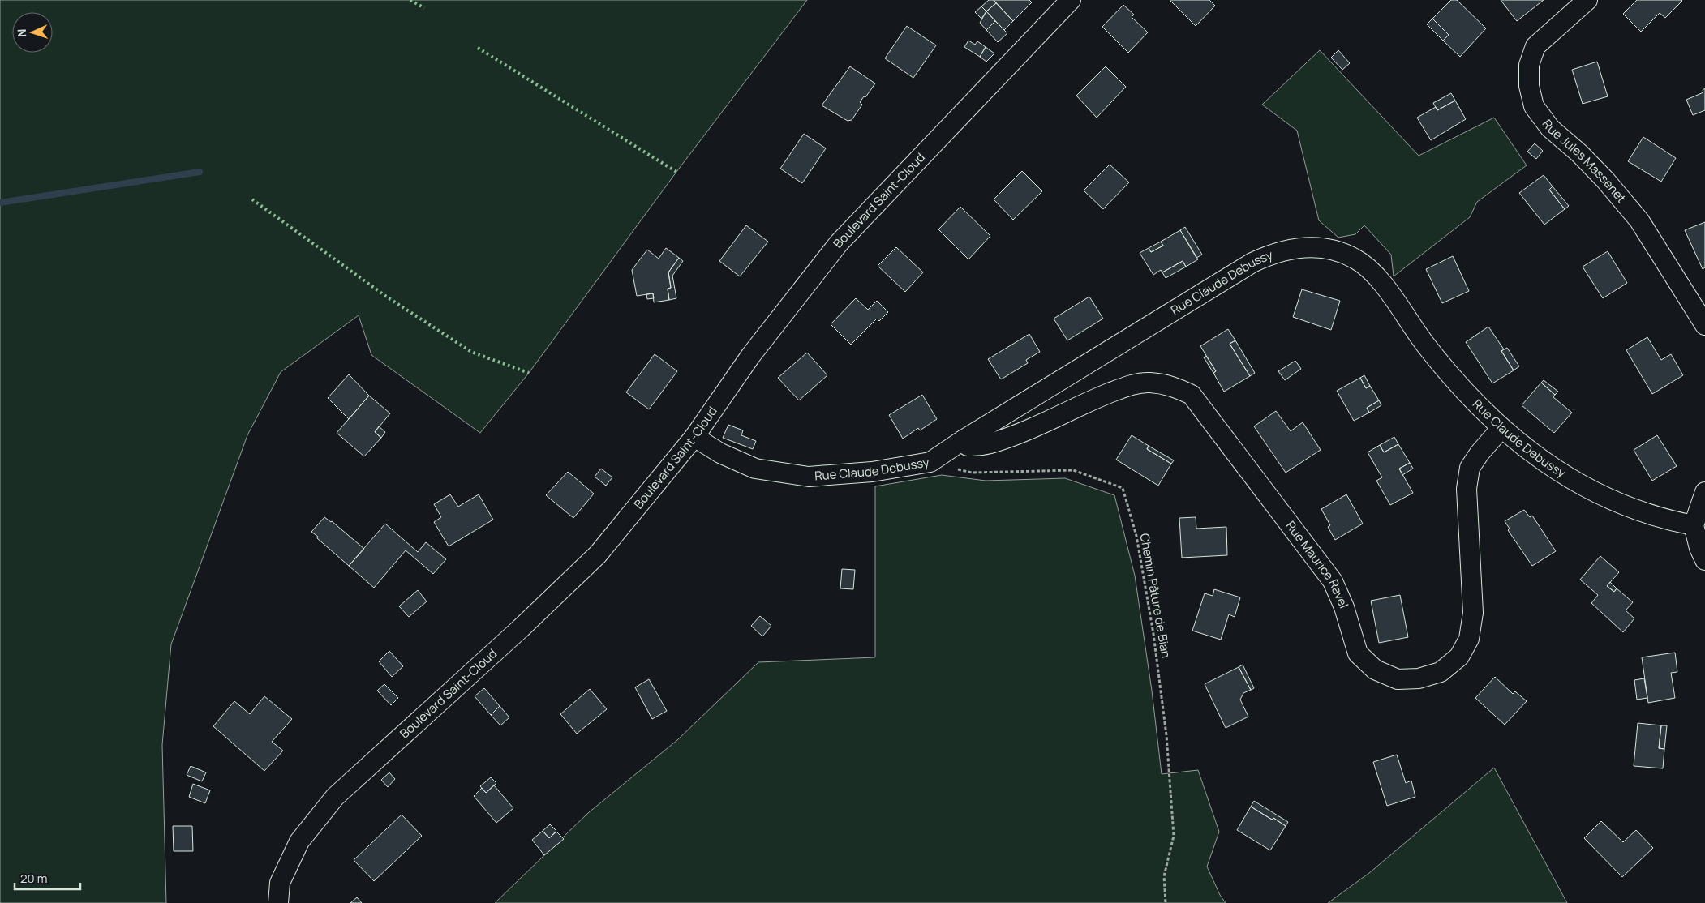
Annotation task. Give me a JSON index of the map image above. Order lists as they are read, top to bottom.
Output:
{
  "streets": {
    "street": [
      "Rue Jules Massenet",
      "Boulevard Saint-Cloud",
      "Rue Claude Debussy",
      "Rue Maurice Ravel"
    ],
    "path": ["Chemin Pâture de Bian"]
  },
  "crossings": [
    ["Boulevard Saint-Cloud", "Rue Claude Debussy"],
    ["Rue Claude Debussy", "Rue Maurice Ravel"],
    ["Rue Claude Debussy", "Chemin Pâture de Bian"]
  ],
  "scale_bar": "20 m",
  "north": "left"
}
